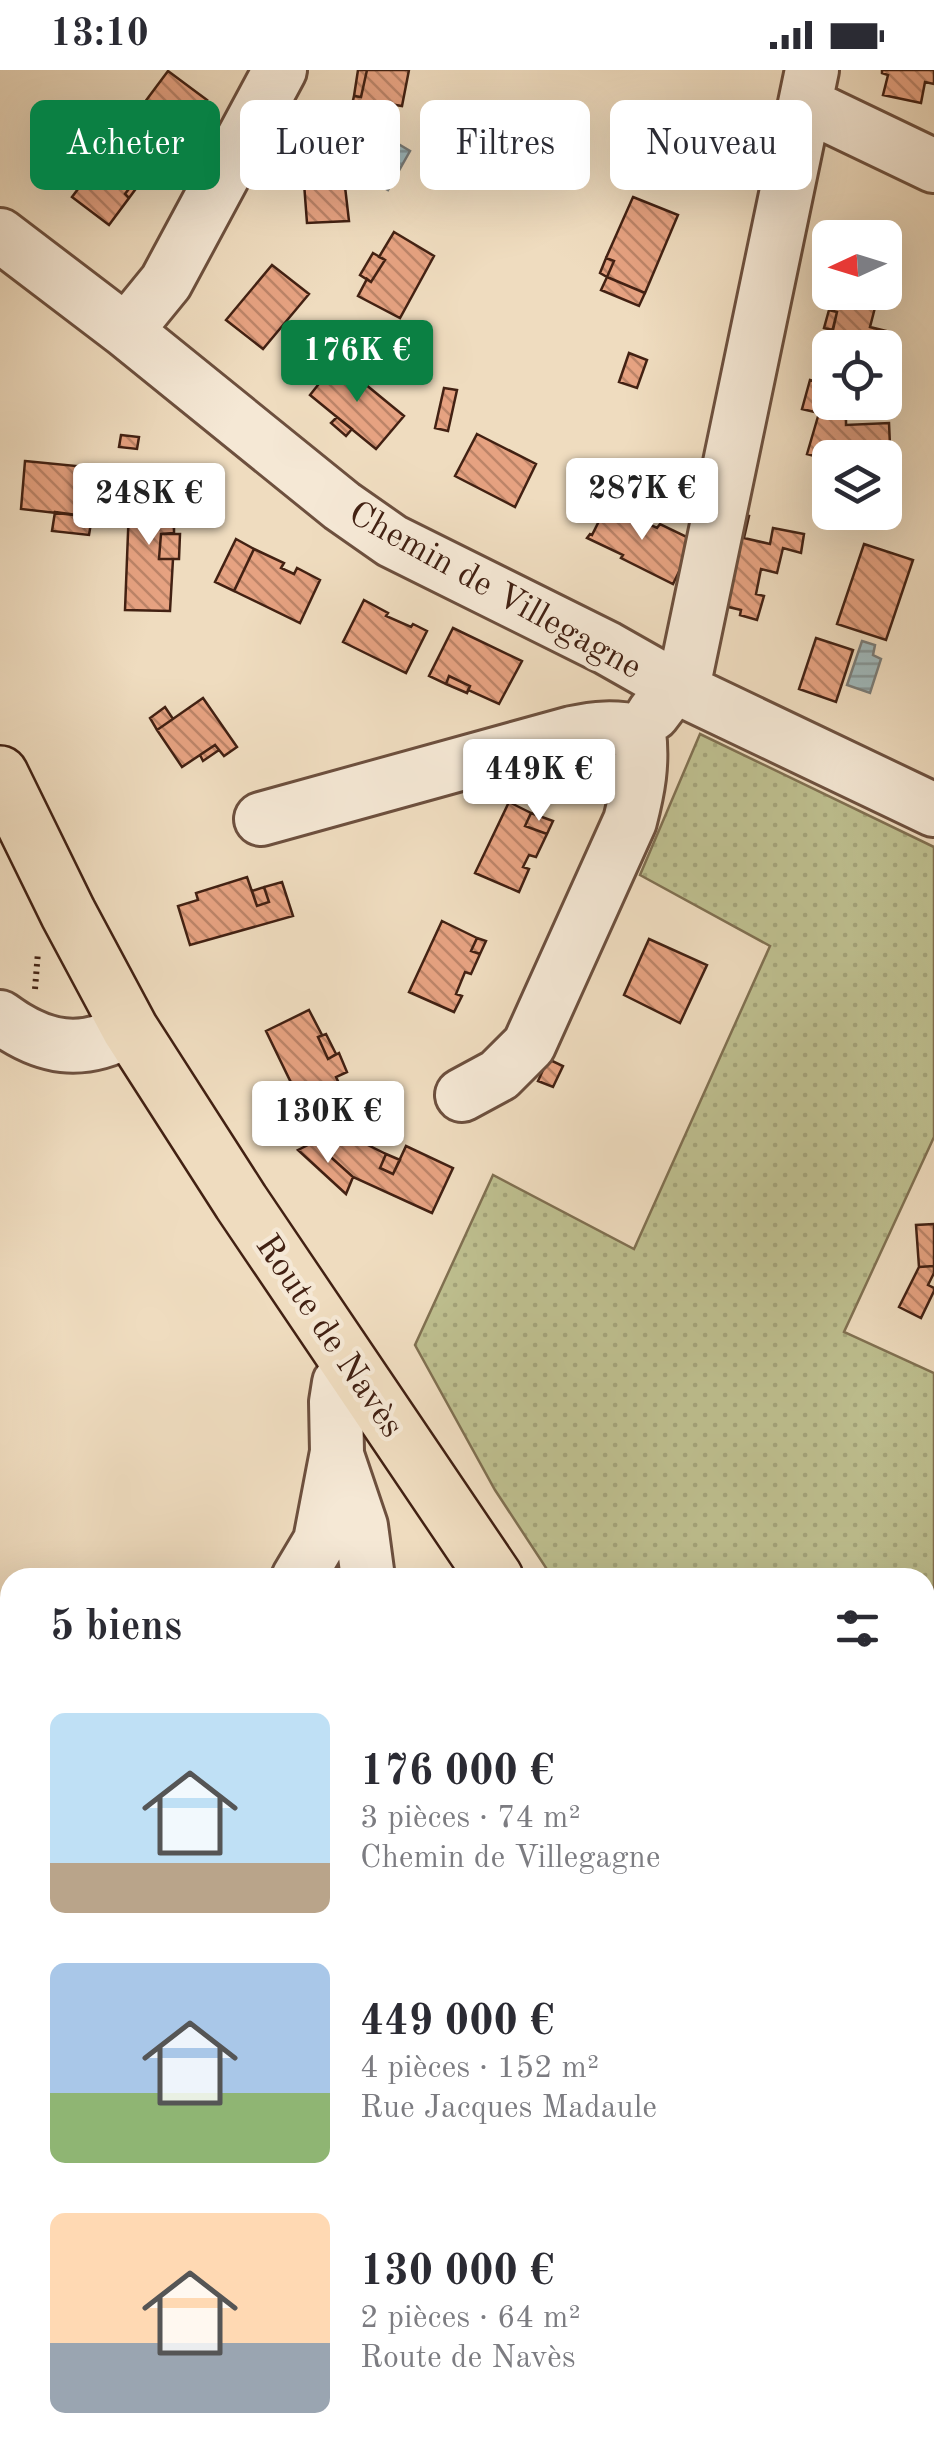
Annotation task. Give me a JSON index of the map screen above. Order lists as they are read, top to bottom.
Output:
{
  "streets": {
    "main road": ["Route de Navès"],
    "street": ["Chemin de Villegagne"]
  },
  "north": "left",
  "page": {
    "status": "13:10",
    "chip": [
      "Acheter",
      "Louer",
      "Filtres",
      "Nouveau"
    ],
    "price": [
      "176K €",
      "287K €",
      "248K €",
      "449K €",
      "130K €"
    ],
    "heading": "5 biens",
    "list": [
      {
        "name": "176 000 €",
        "note": "3 pièces · 74 m² · Chemin de Villegagne"
      },
      {
        "name": "449 000 €",
        "note": "4 pièces · 152 m² · Rue Jacques Madaule"
      },
      {
        "name": "130 000 €",
        "note": "2 pièces · 64 m² · Route de Navès"
      }
    ]
  }
}
